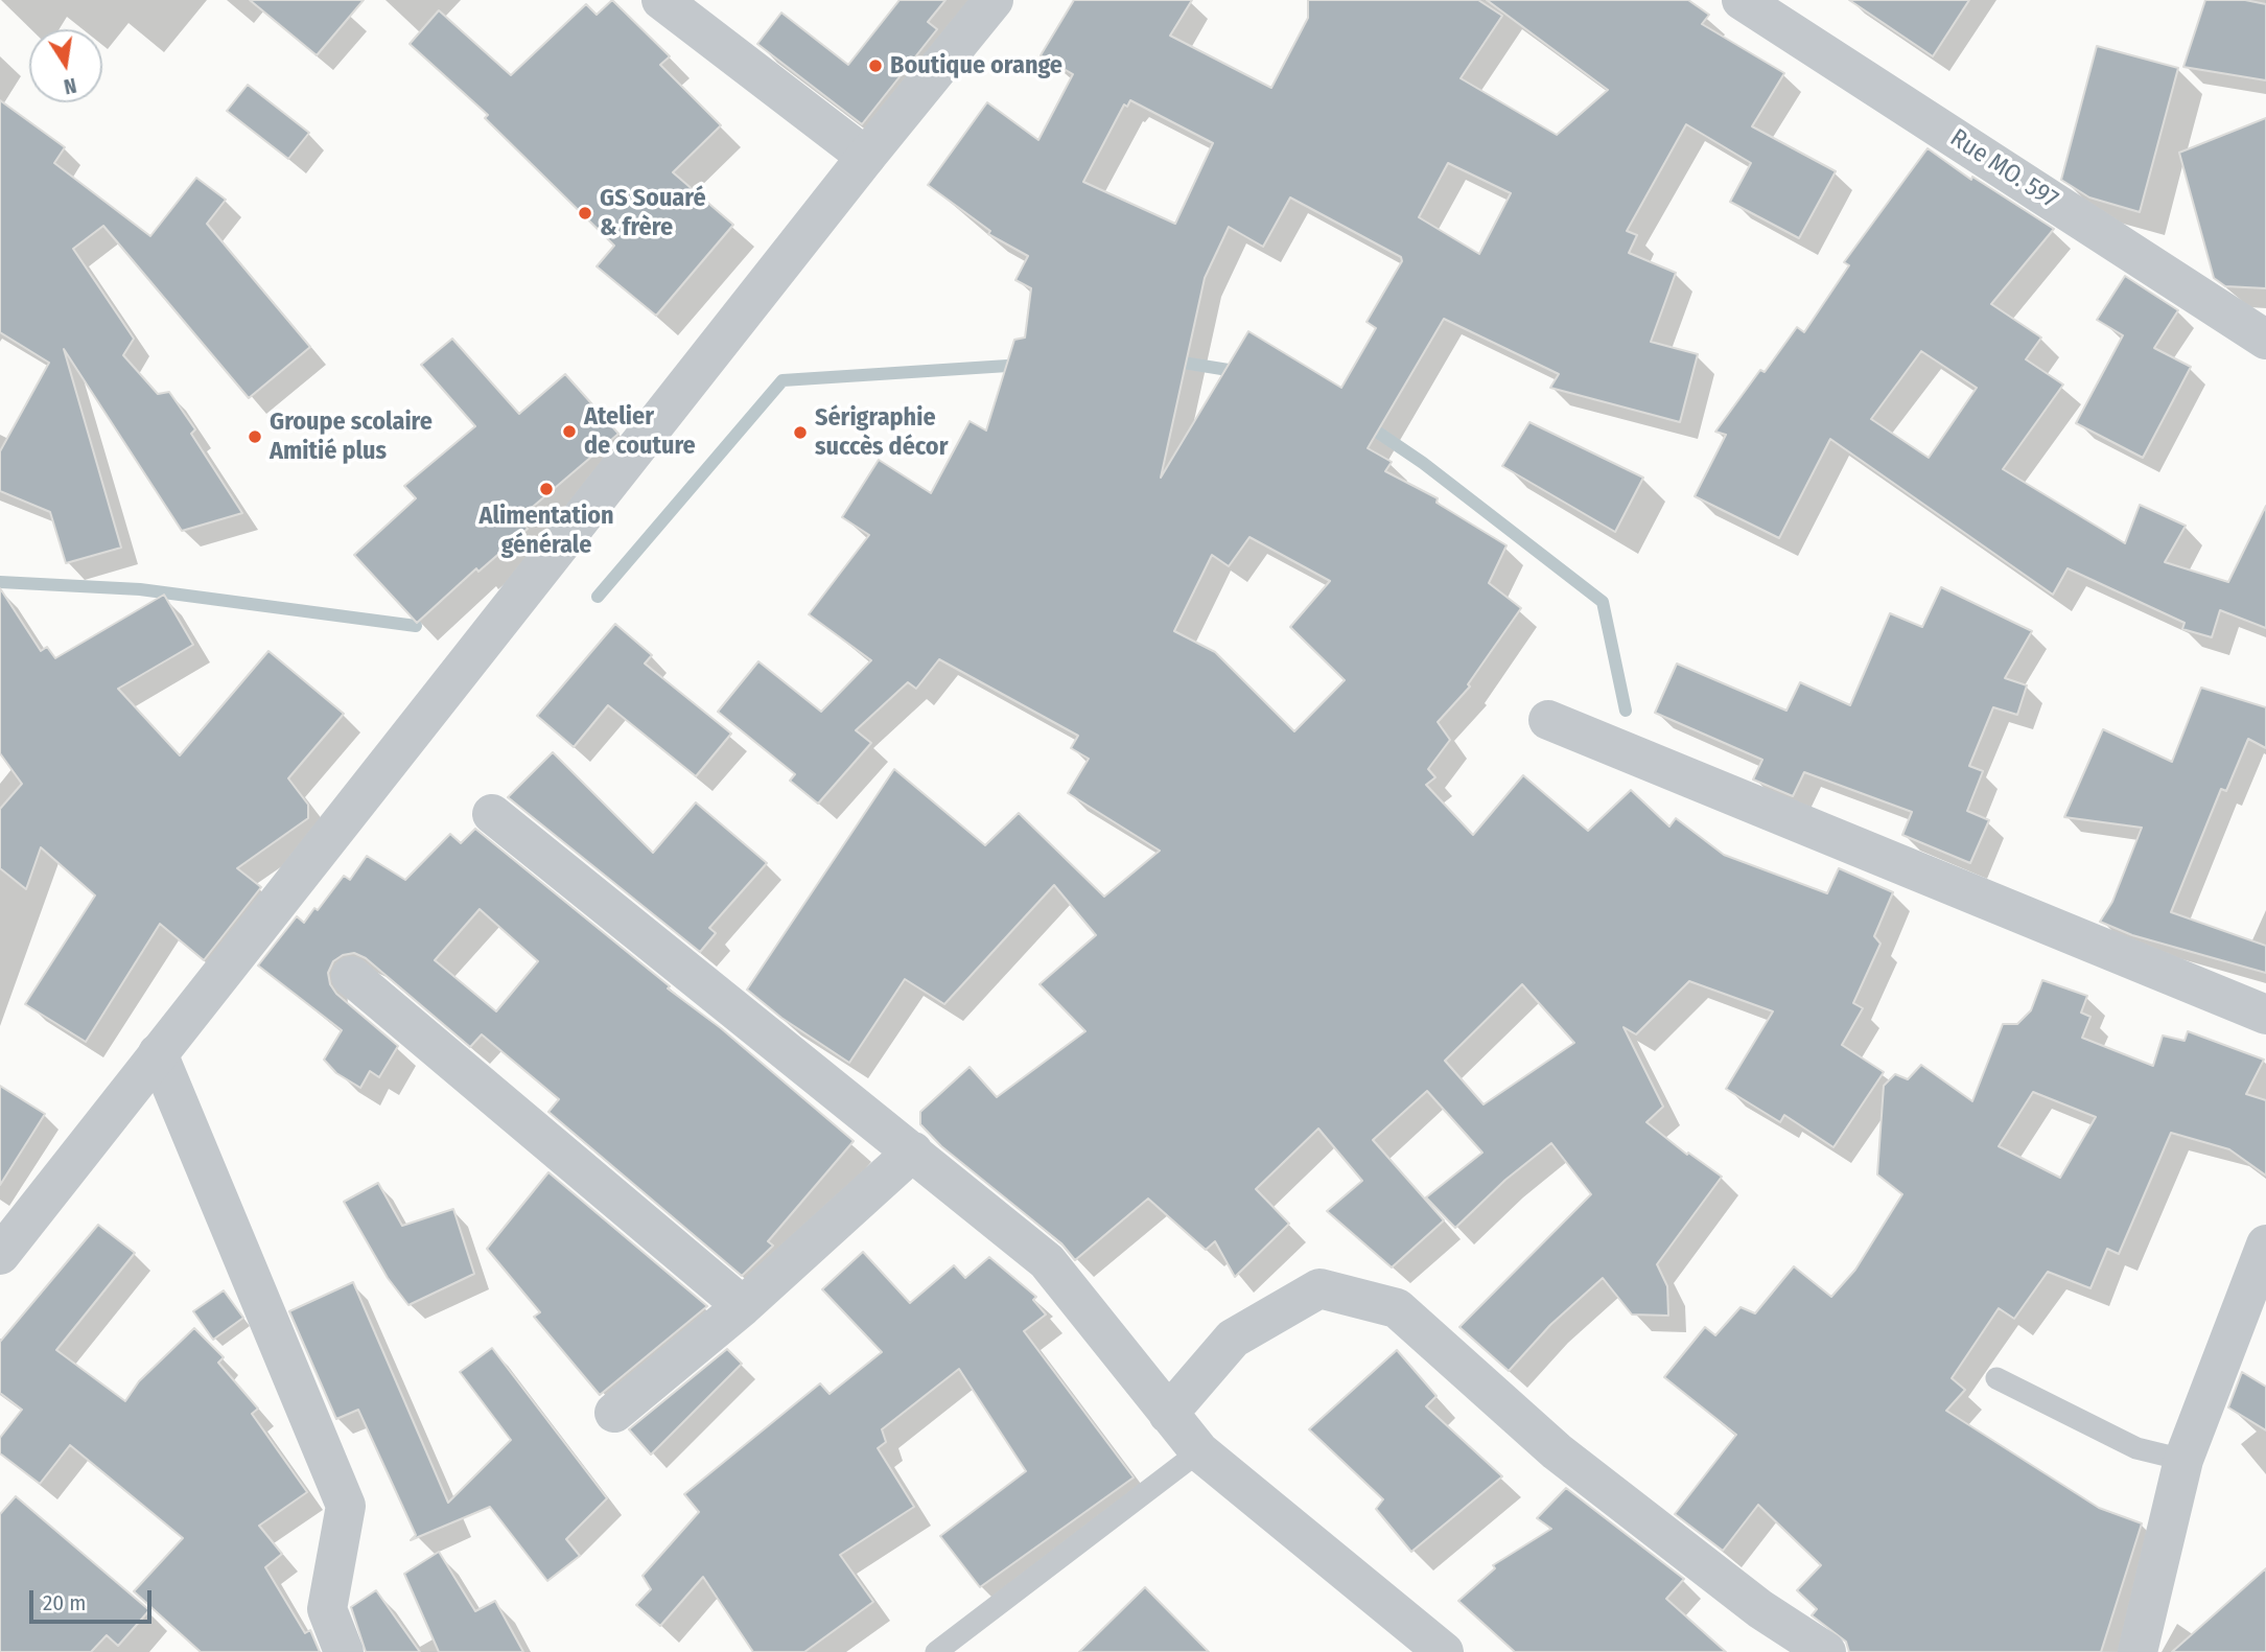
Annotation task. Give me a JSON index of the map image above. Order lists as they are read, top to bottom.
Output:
{
  "streets": {
    "street": ["Rue MO. 597"]
  },
  "places": [
    "Boutique orange",
    "GS Souaré & frère",
    "Atelier de couture",
    "Sérigraphie succès décor",
    "Groupe scolaire Amitié plus",
    "Alimentation générale"
  ],
  "scale_bar": "20 m",
  "north": "bottom"
}
